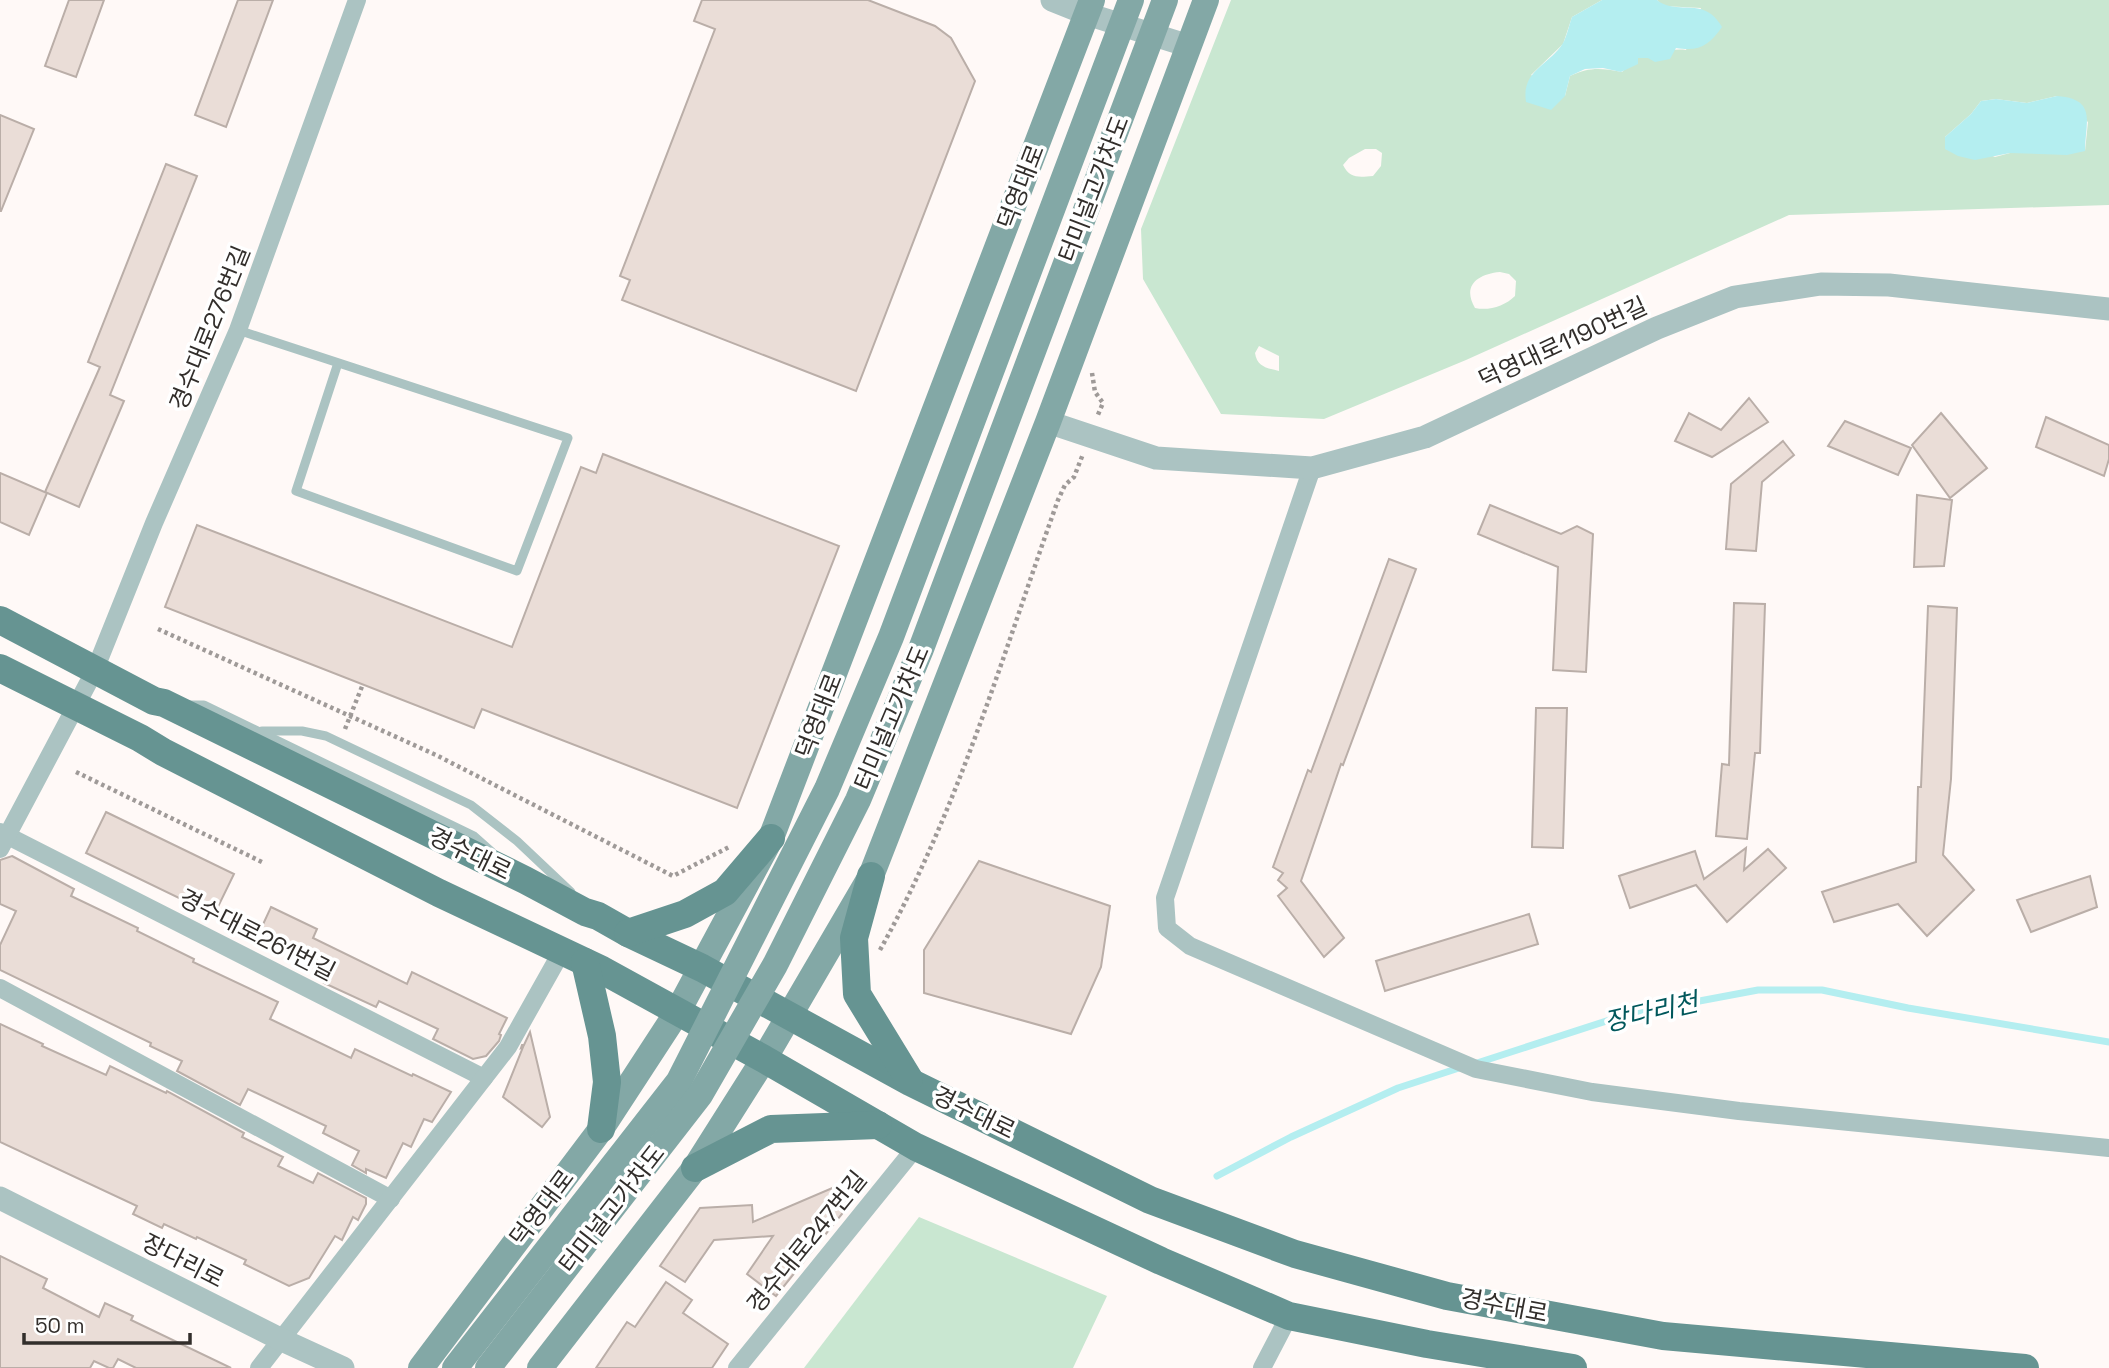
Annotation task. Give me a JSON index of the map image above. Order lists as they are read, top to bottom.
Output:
{
  "streets": {
    "main road": ["덕영대로", "터미널고가차도", "경수대로"],
    "street": [
      "경수대로276번길",
      "덕영대로1190번길",
      "경수대로261번길",
      "경수대로247번길",
      "장다리로"
    ]
  },
  "crossings": [
    ["덕영대로", "경수대로"],
    ["경수대로276번길", "경수대로"],
    ["경수대로276번길", "경수대로261번길"],
    ["경수대로", "경수대로247번길"]
  ],
  "water": ["장다리천"],
  "scale_bar": "50 m"
}
